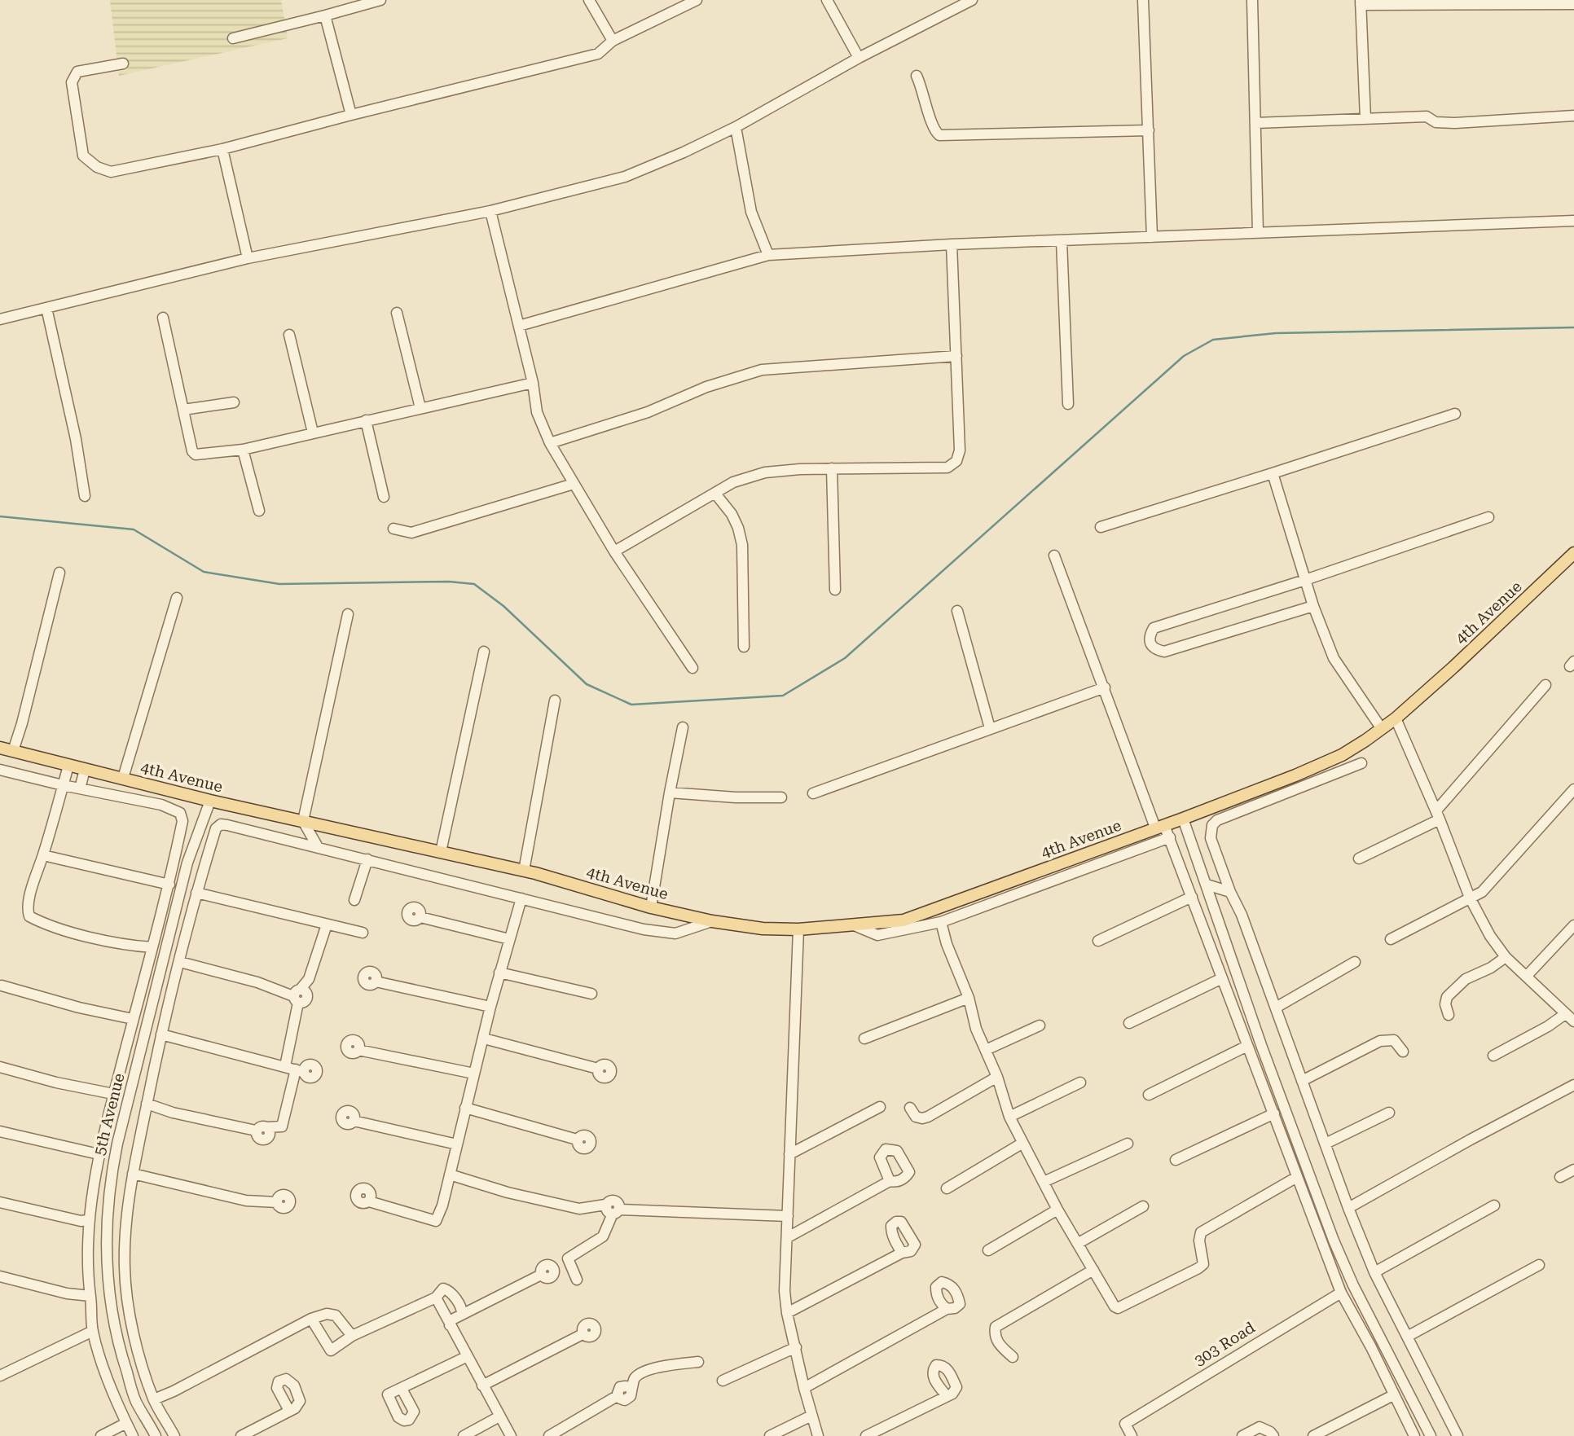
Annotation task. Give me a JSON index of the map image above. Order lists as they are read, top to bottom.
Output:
{
  "streets": {
    "main road": ["4th Avenue"],
    "street": ["5th Avenue", "303 Road"]
  },
  "crossings": [
    ["4th Avenue", "5th Avenue"]
  ]
}
